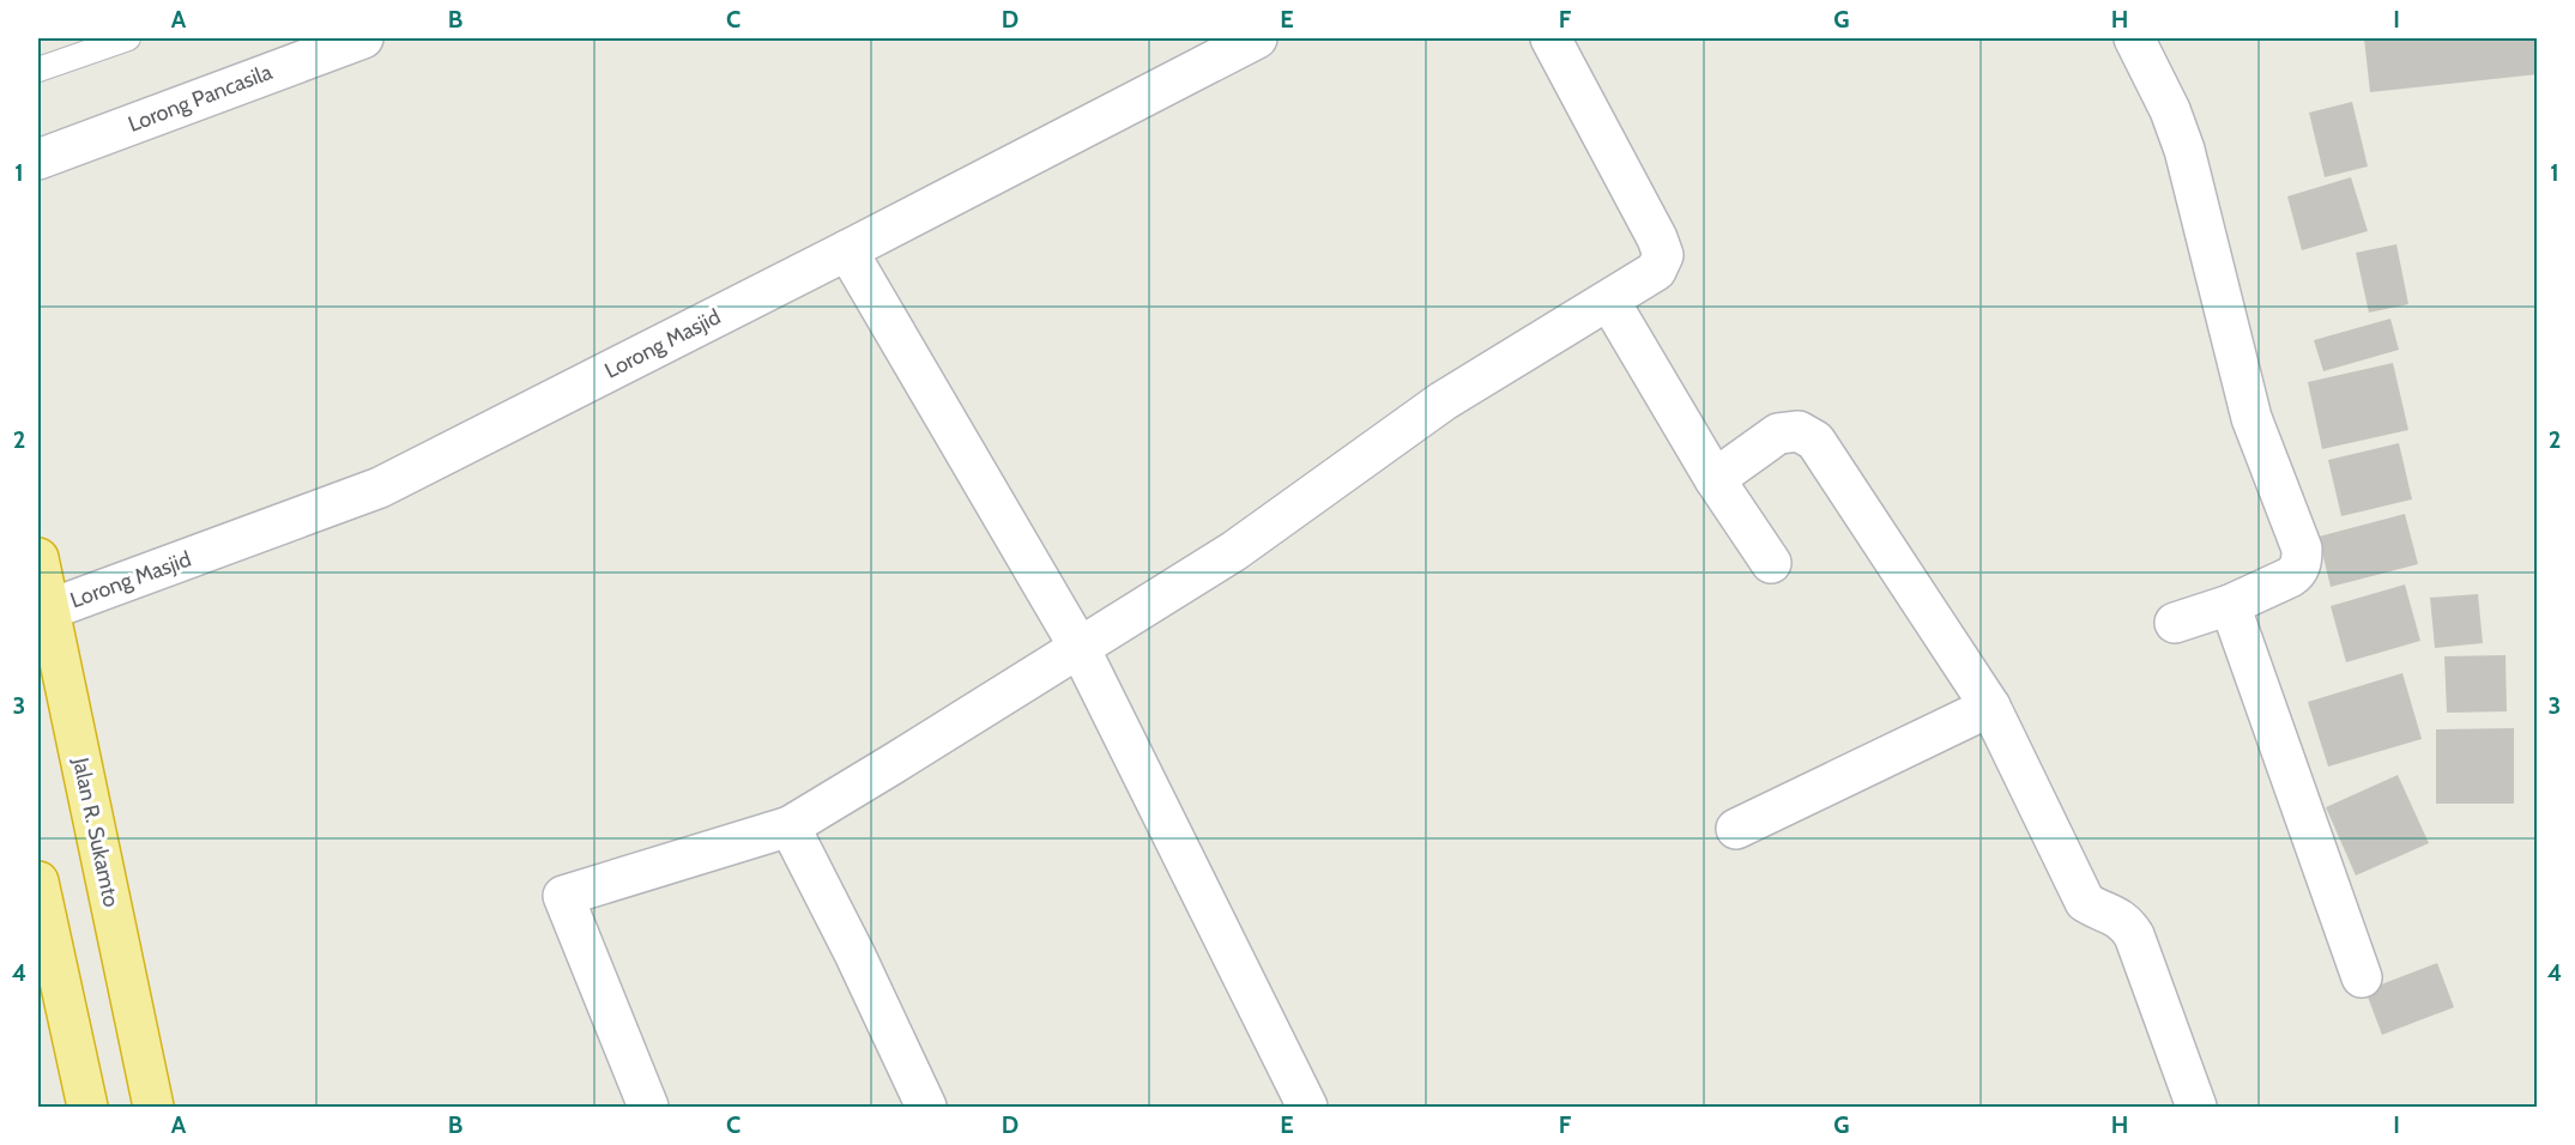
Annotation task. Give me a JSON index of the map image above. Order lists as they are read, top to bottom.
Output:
{
  "streets": {
    "highway": ["Jalan R. Sukamto"],
    "street": ["Lorong Pancasila", "Lorong Masjid"]
  },
  "crossings": [
    ["Lorong Masjid", "Jalan R. Sukamto"]
  ],
  "grid": {
    "columns": [
      "A",
      "B",
      "C",
      "D",
      "E",
      "F",
      "G",
      "H",
      "I"
    ],
    "rows": [
      "1",
      "2",
      "3",
      "4"
    ]
  }
}
